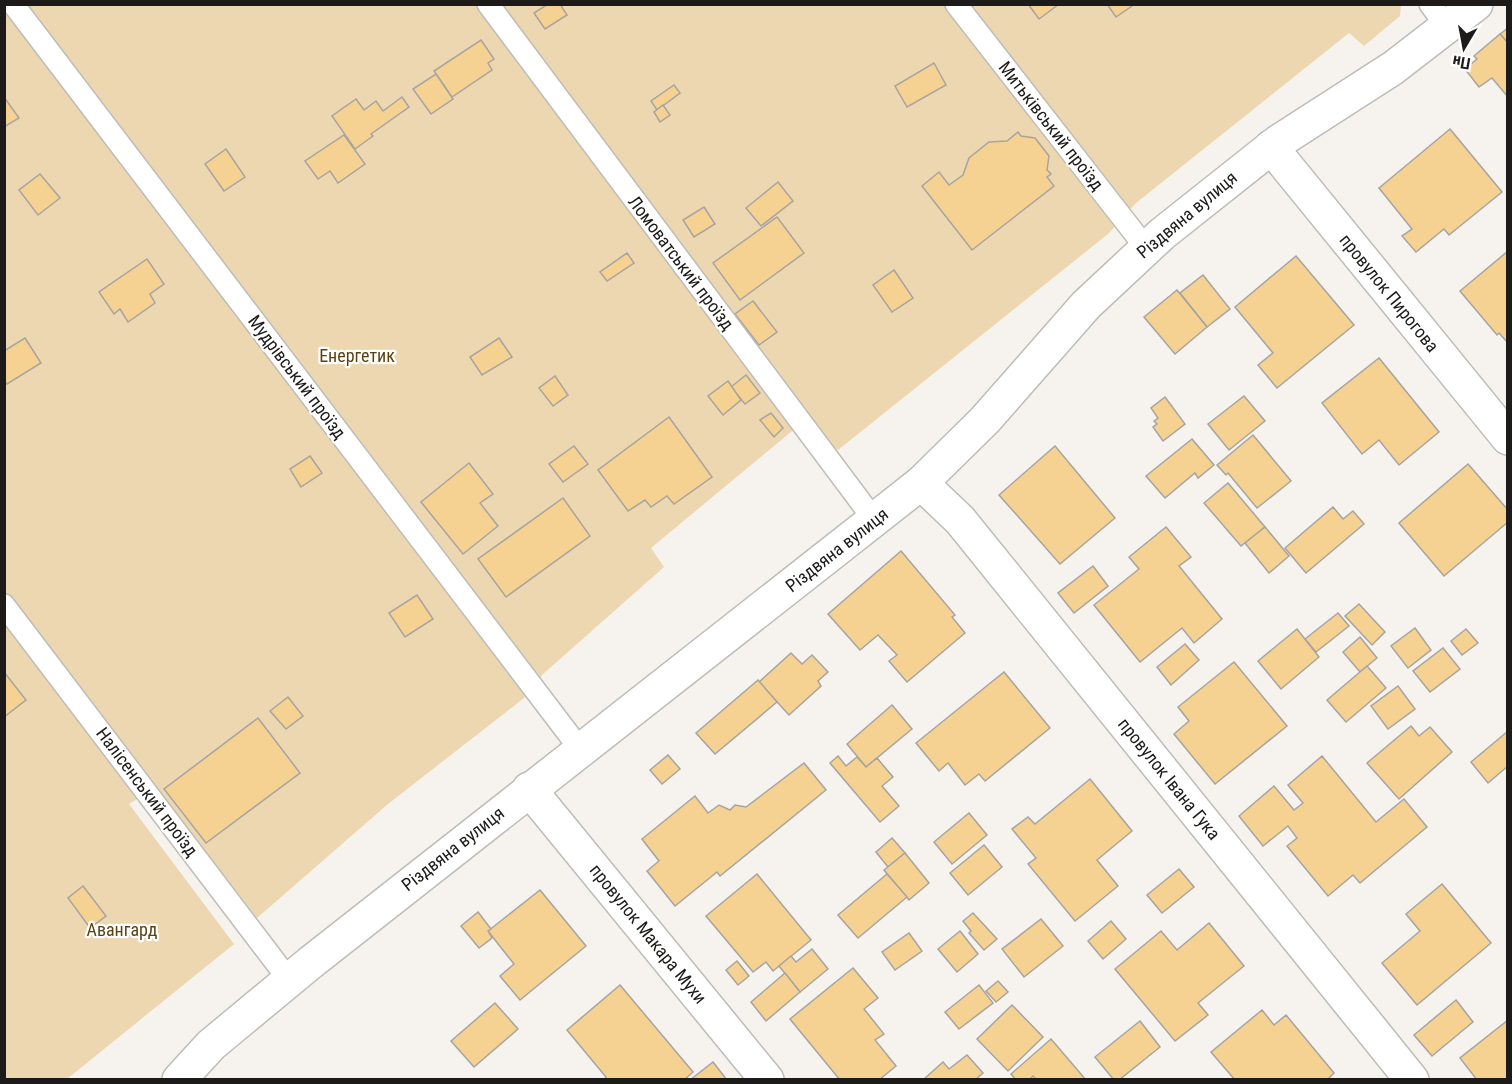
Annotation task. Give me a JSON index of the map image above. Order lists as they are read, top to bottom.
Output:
{
  "streets": {
    "street": [
      "Різдвяна вулиця",
      "провулок Пирогова",
      "провулок Івана Гука",
      "провулок Макара Мухи"
    ],
    "lane": [
      "Митьківський проїзд",
      "Ломоватський проїзд",
      "Мудрівський проїзд",
      "Налісенський проїзд"
    ]
  },
  "crossings": [
    ["Митьківський проїзд", "Різдвяна вулиця"],
    ["Різдвяна вулиця", "Ломоватський проїзд"],
    ["Різдвяна вулиця", "провулок Пирогова"],
    ["Різдвяна вулиця", "Мудрівський проїзд"],
    ["Різдвяна вулиця", "провулок Івана Гука"],
    ["Різдвяна вулиця", "Налісенський проїзд"],
    ["Різдвяна вулиця", "провулок Макара Мухи"]
  ],
  "parks": ["Енергетик", "Авангард"],
  "north": "bottom"
}
